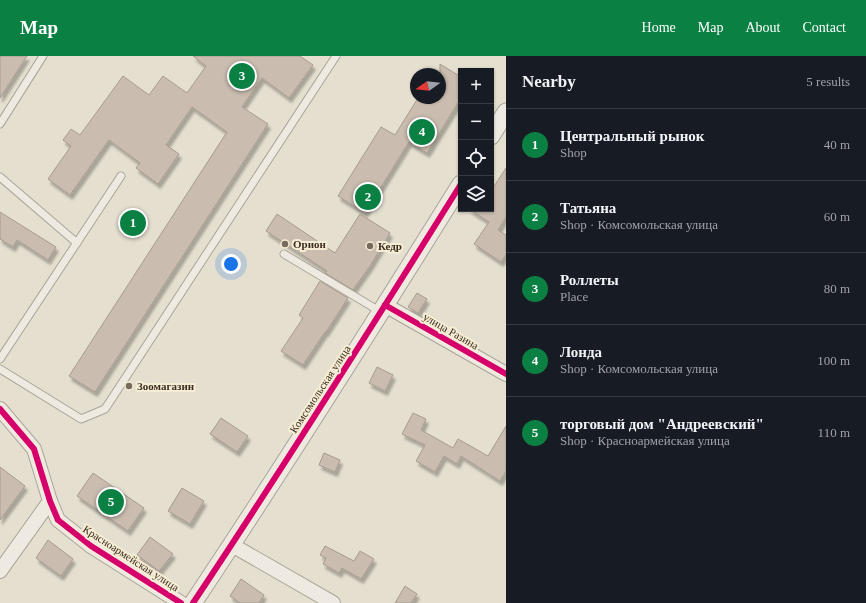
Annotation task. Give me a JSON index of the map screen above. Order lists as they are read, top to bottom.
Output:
{
  "streets": {
    "street": ["улица Разина", "Комсомольская улица", "Красноармейская улица"]
  },
  "crossings": [
    ["улица Разина", "Комсомольская улица"]
  ],
  "places": ["Орион", "Кедр", "Зоомагазин"],
  "north": "left",
  "page": {
    "header": "Map",
    "nav": [
      "Home",
      "Map",
      "About",
      "Contact"
    ],
    "heading": ["Nearby", "5 results"],
    "pins": [
      "3",
      "4",
      "2",
      "1",
      "5"
    ],
    "map_buttons": ["+", "−"],
    "list": [
      {
        "mark": "1",
        "name": "Центральный рынок",
        "note": "Shop",
        "value": "40 m"
      },
      {
        "mark": "2",
        "name": "Татьяна",
        "note": "Shop · Комсомольская улица",
        "value": "60 m"
      },
      {
        "mark": "3",
        "name": "Роллеты",
        "note": "Place",
        "value": "80 m"
      },
      {
        "mark": "4",
        "name": "Лонда",
        "note": "Shop · Комсомольская улица",
        "value": "100 m"
      },
      {
        "mark": "5",
        "name": "торговый дом \"Андреевский\"",
        "note": "Shop · Красноармейская улица",
        "value": "110 m"
      }
    ]
  }
}
